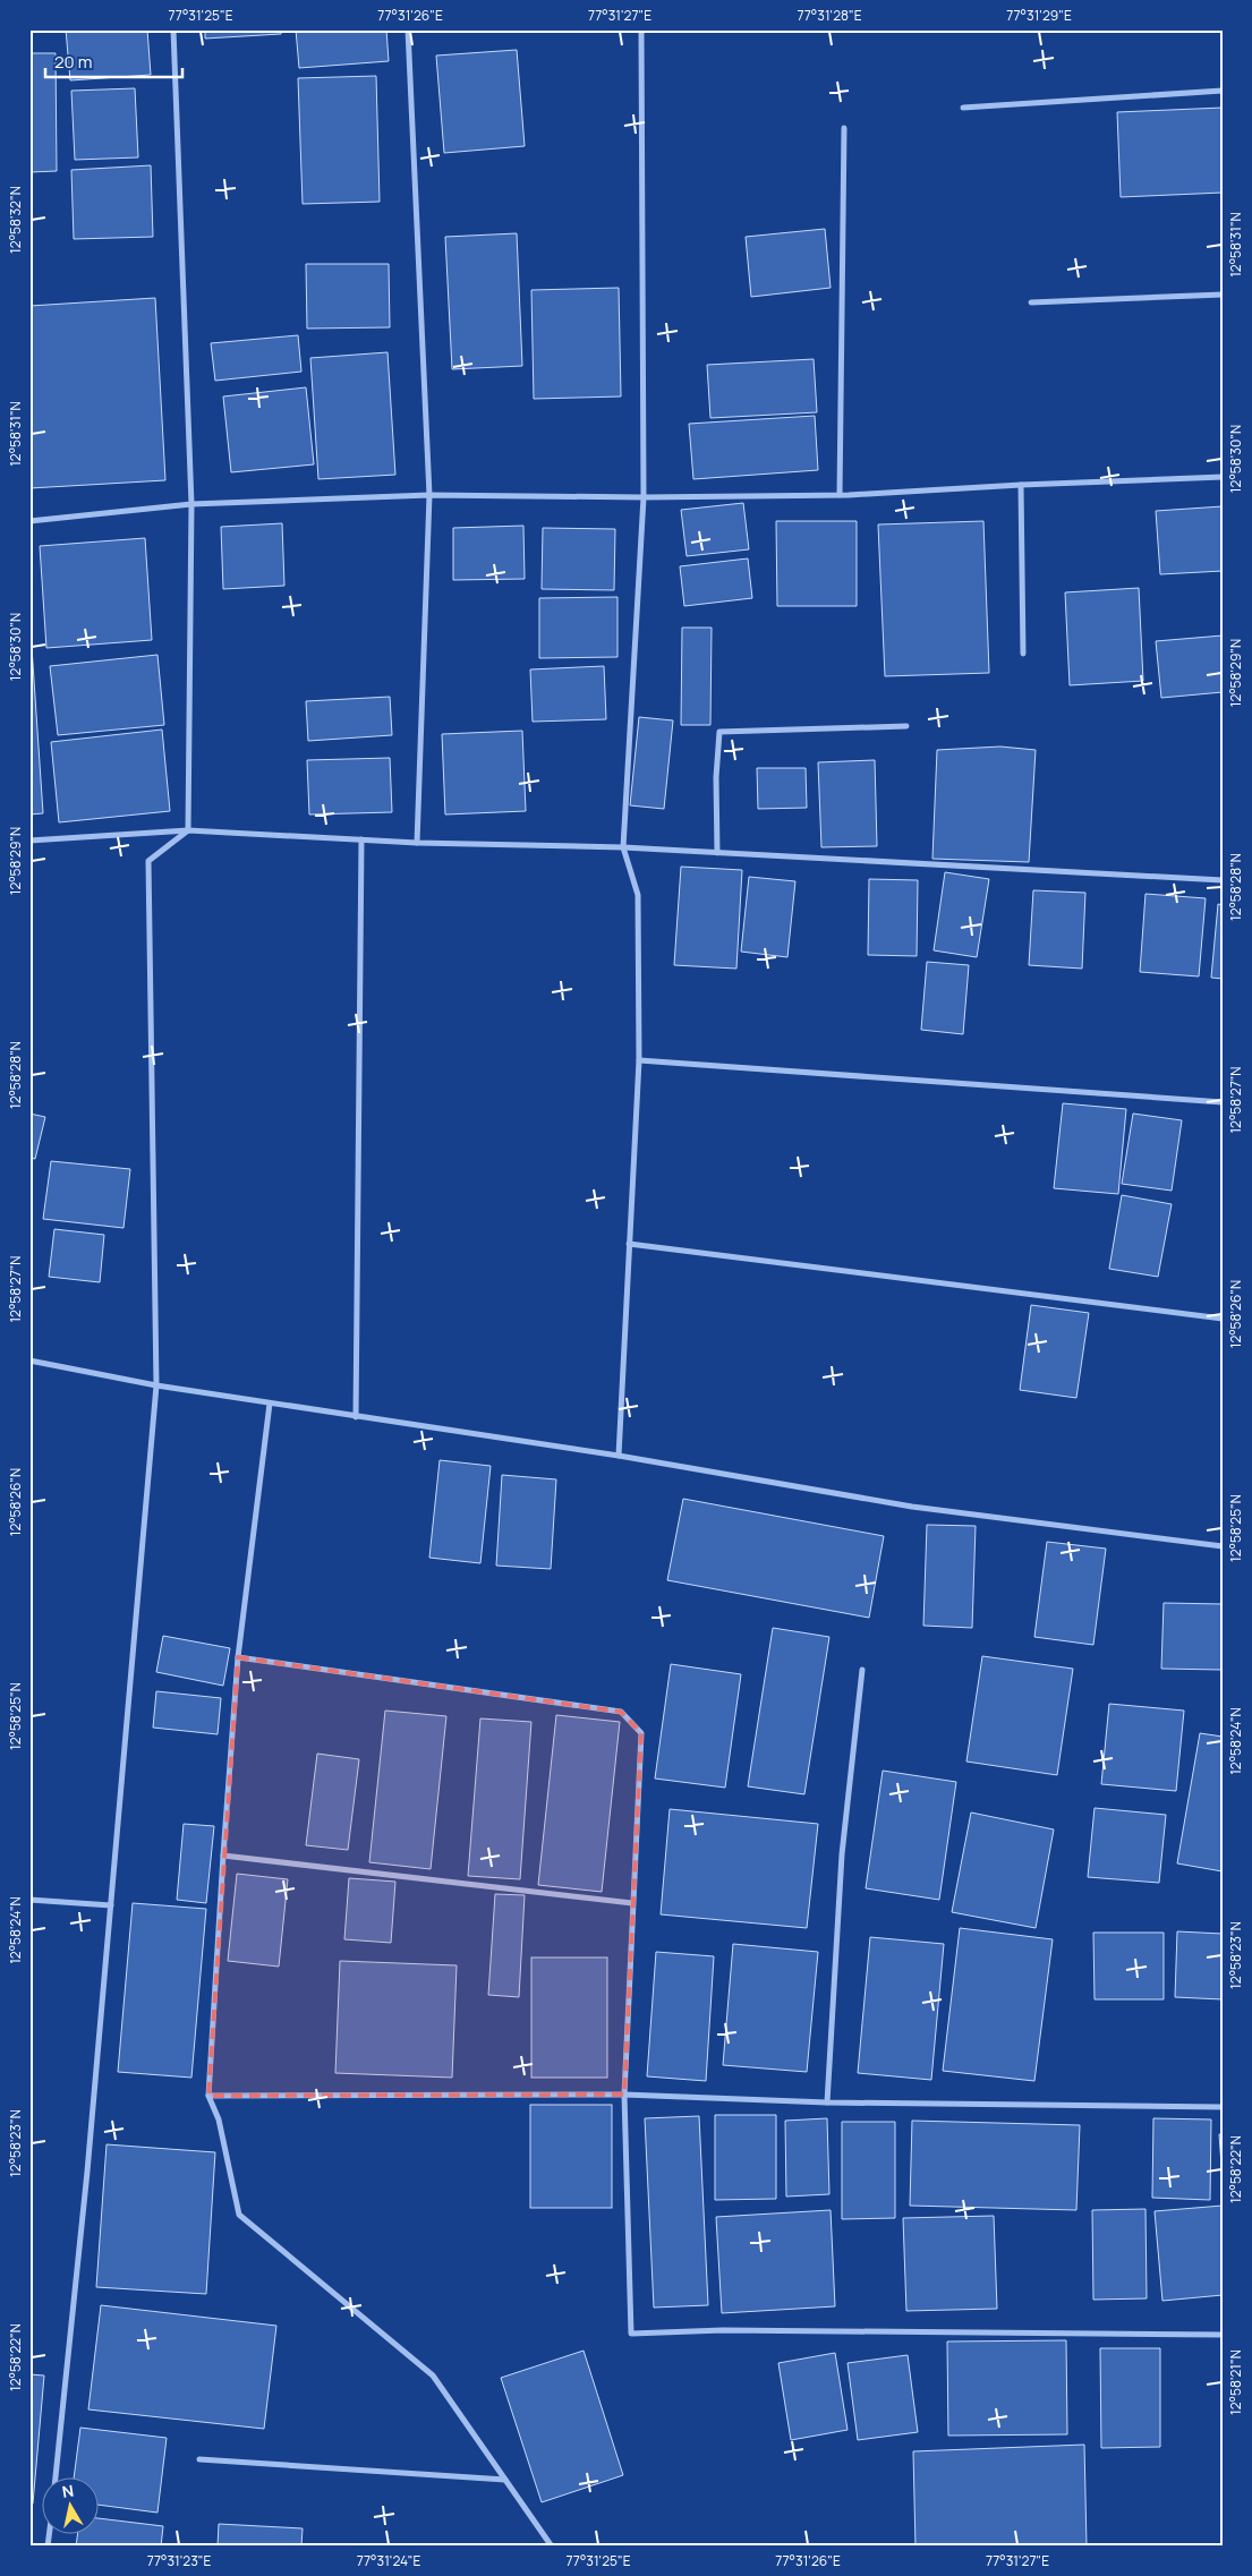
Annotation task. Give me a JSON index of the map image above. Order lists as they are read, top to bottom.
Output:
{
  "scale_bar": "20 m",
  "north": "top",
  "coordinates": [
    "77°31'25\"E",
    "77°31'26\"E",
    "77°31'27\"E",
    "77°31'28\"E",
    "77°31'29\"E",
    "12°58'32\"N",
    "12°58'31\"N",
    "12°58'30\"N",
    "12°58'29\"N",
    "12°58'28\"N",
    "12°58'27\"N",
    "12°58'26\"N",
    "12°58'25\"N",
    "12°58'24\"N",
    "12°58'23\"N",
    "12°58'22\"N",
    "12°58'21\"N",
    "77°31'23\"E",
    "77°31'24\"E"
  ]
}
